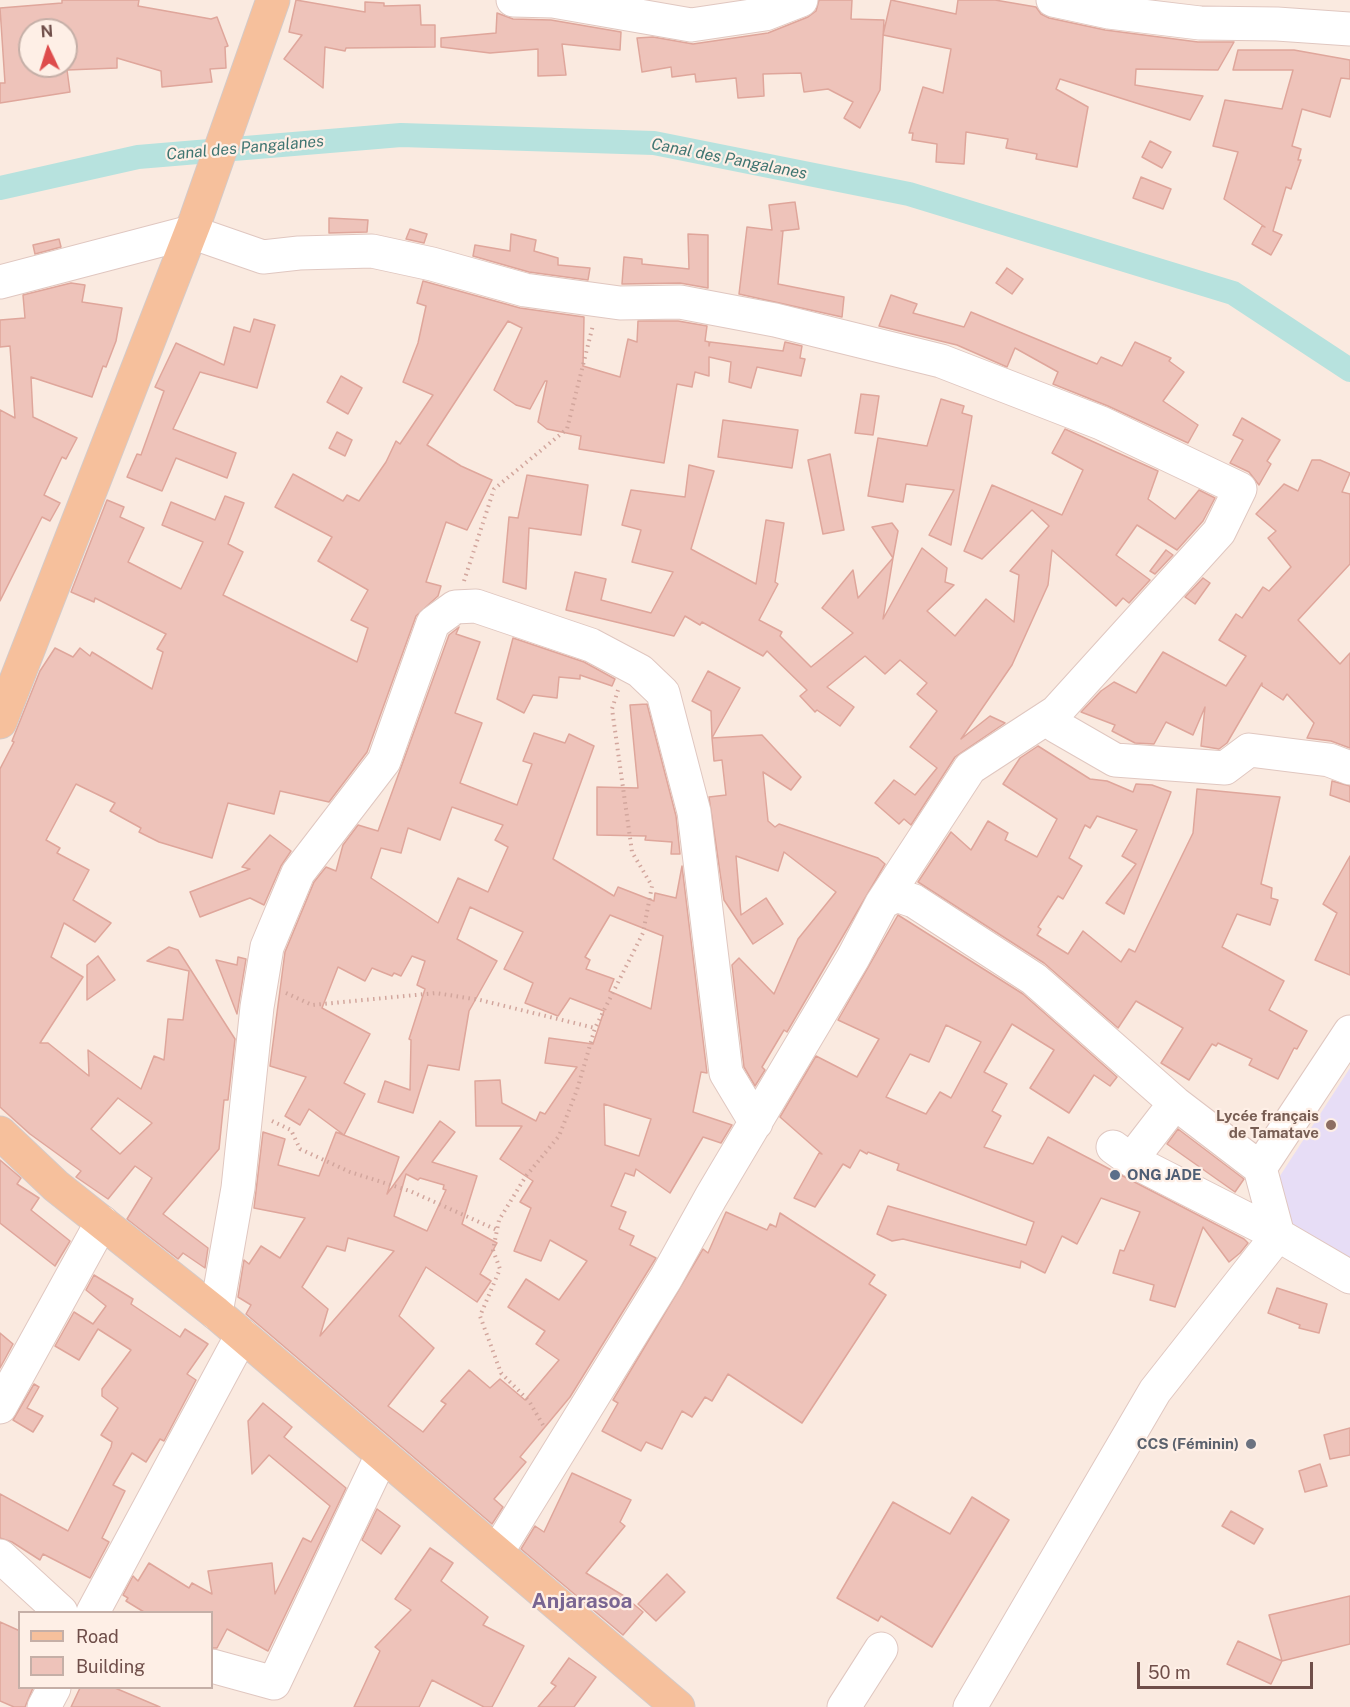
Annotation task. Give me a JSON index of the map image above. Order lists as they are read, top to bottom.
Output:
{
  "districts": ["Anjarasoa"],
  "water": ["Canal des Pangalanes"],
  "places": ["Lycée français de Tamatave", "ONG JADE", "CCS (Féminin)"],
  "legend": ["Road", "Building"],
  "scale_bar": "50 m",
  "north": "top"
}
